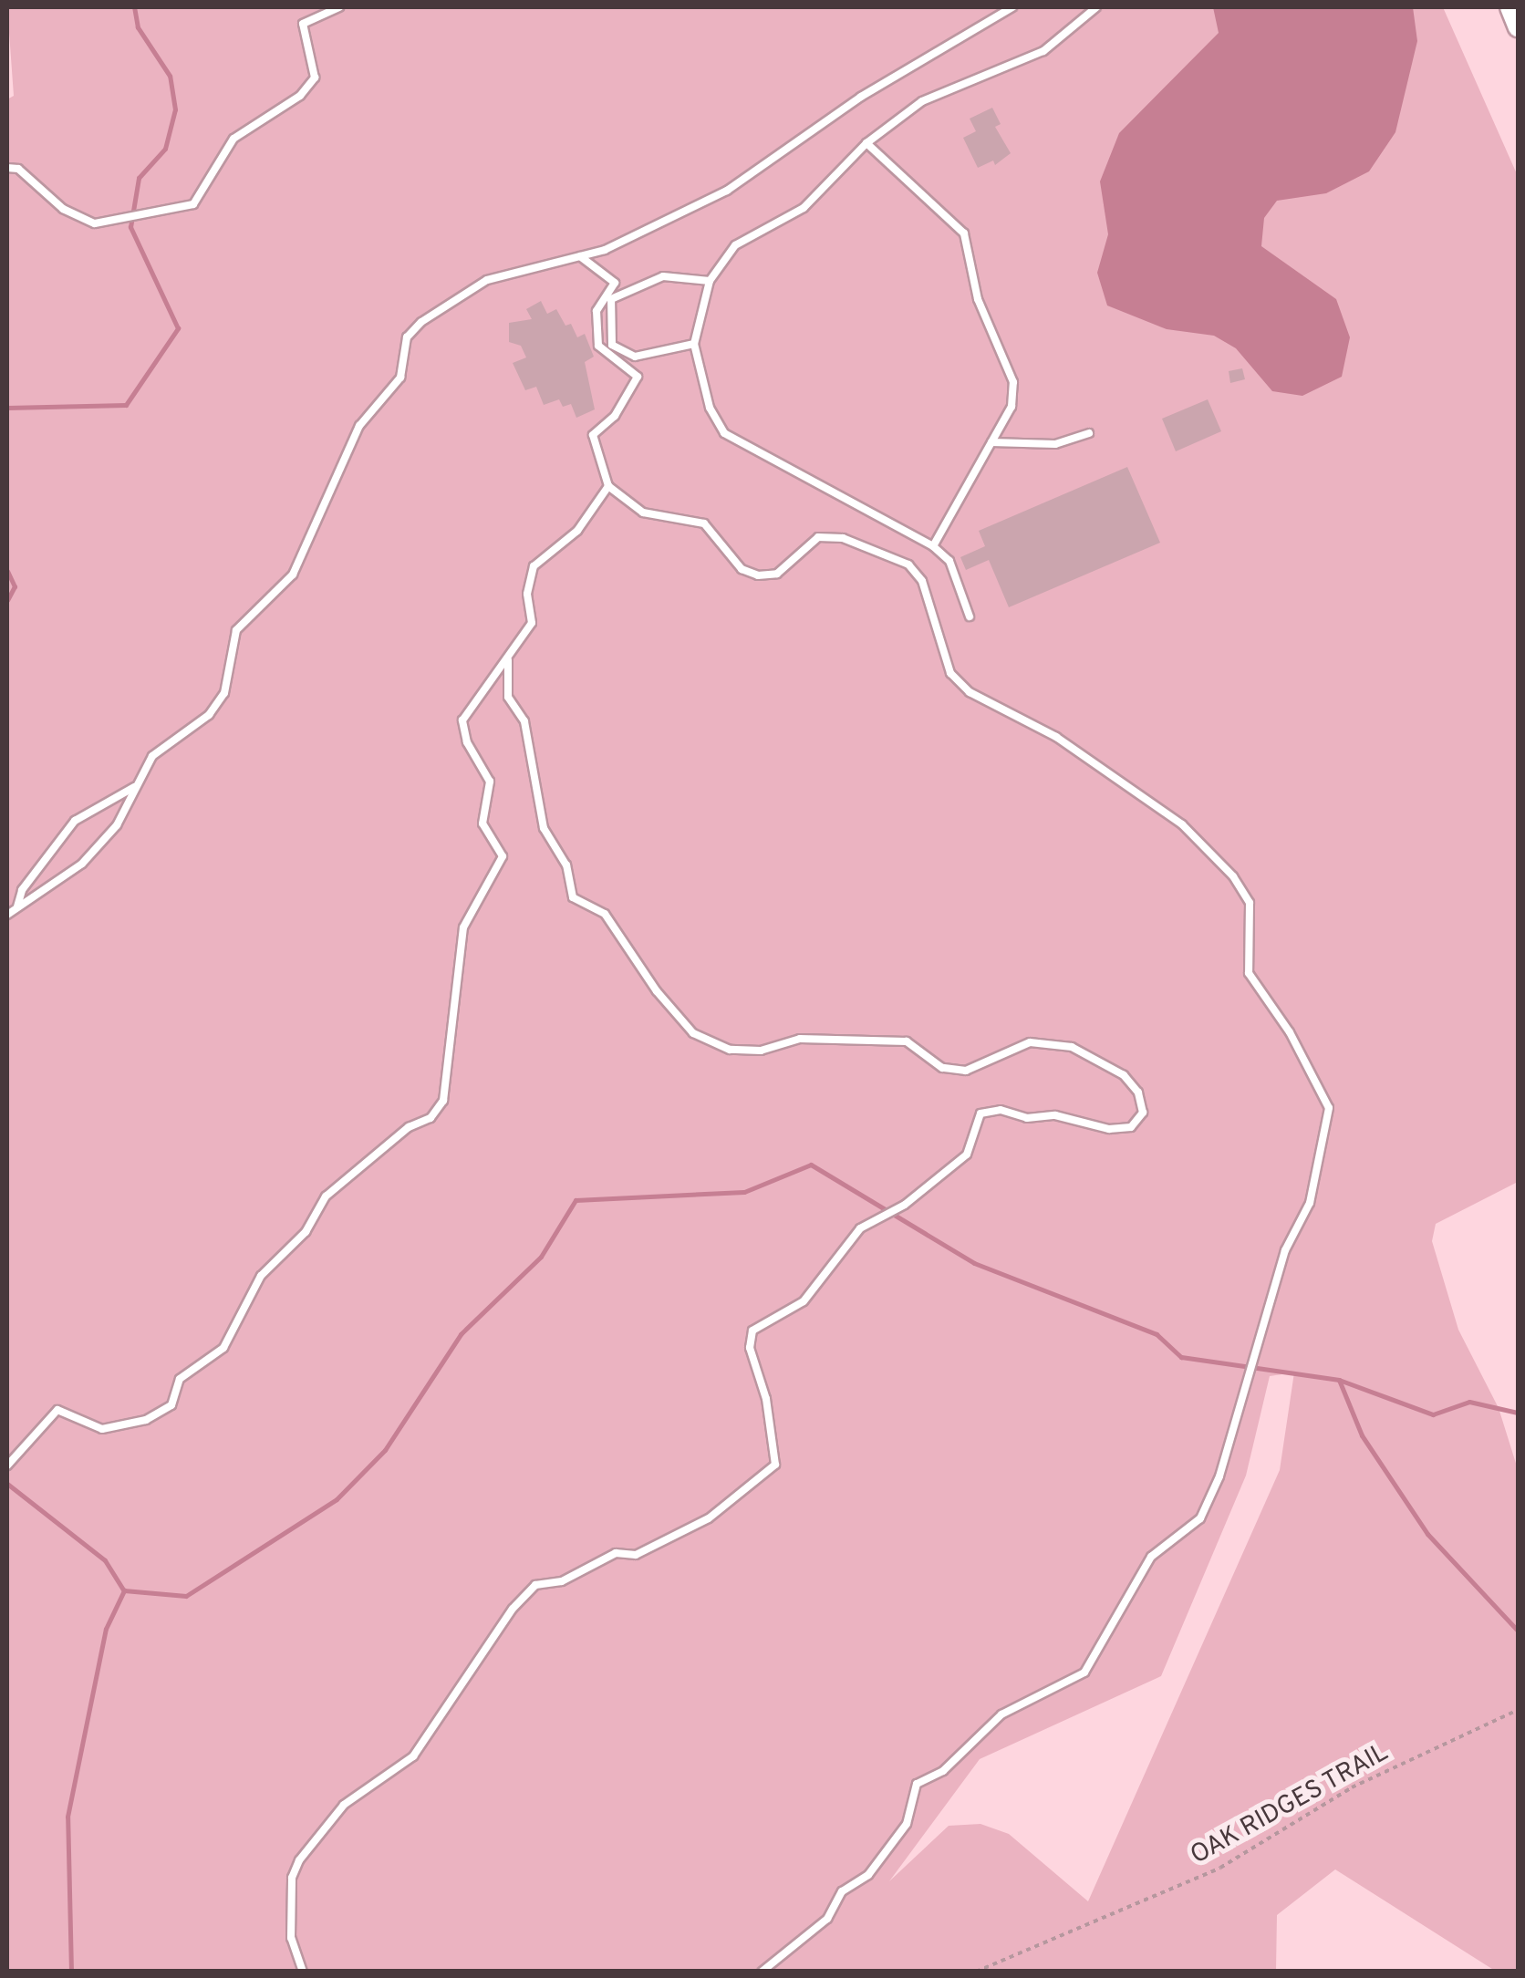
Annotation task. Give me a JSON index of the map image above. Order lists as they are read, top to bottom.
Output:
{
  "streets": {
    "path": ["OAK RIDGES TRAIL"]
  }
}
